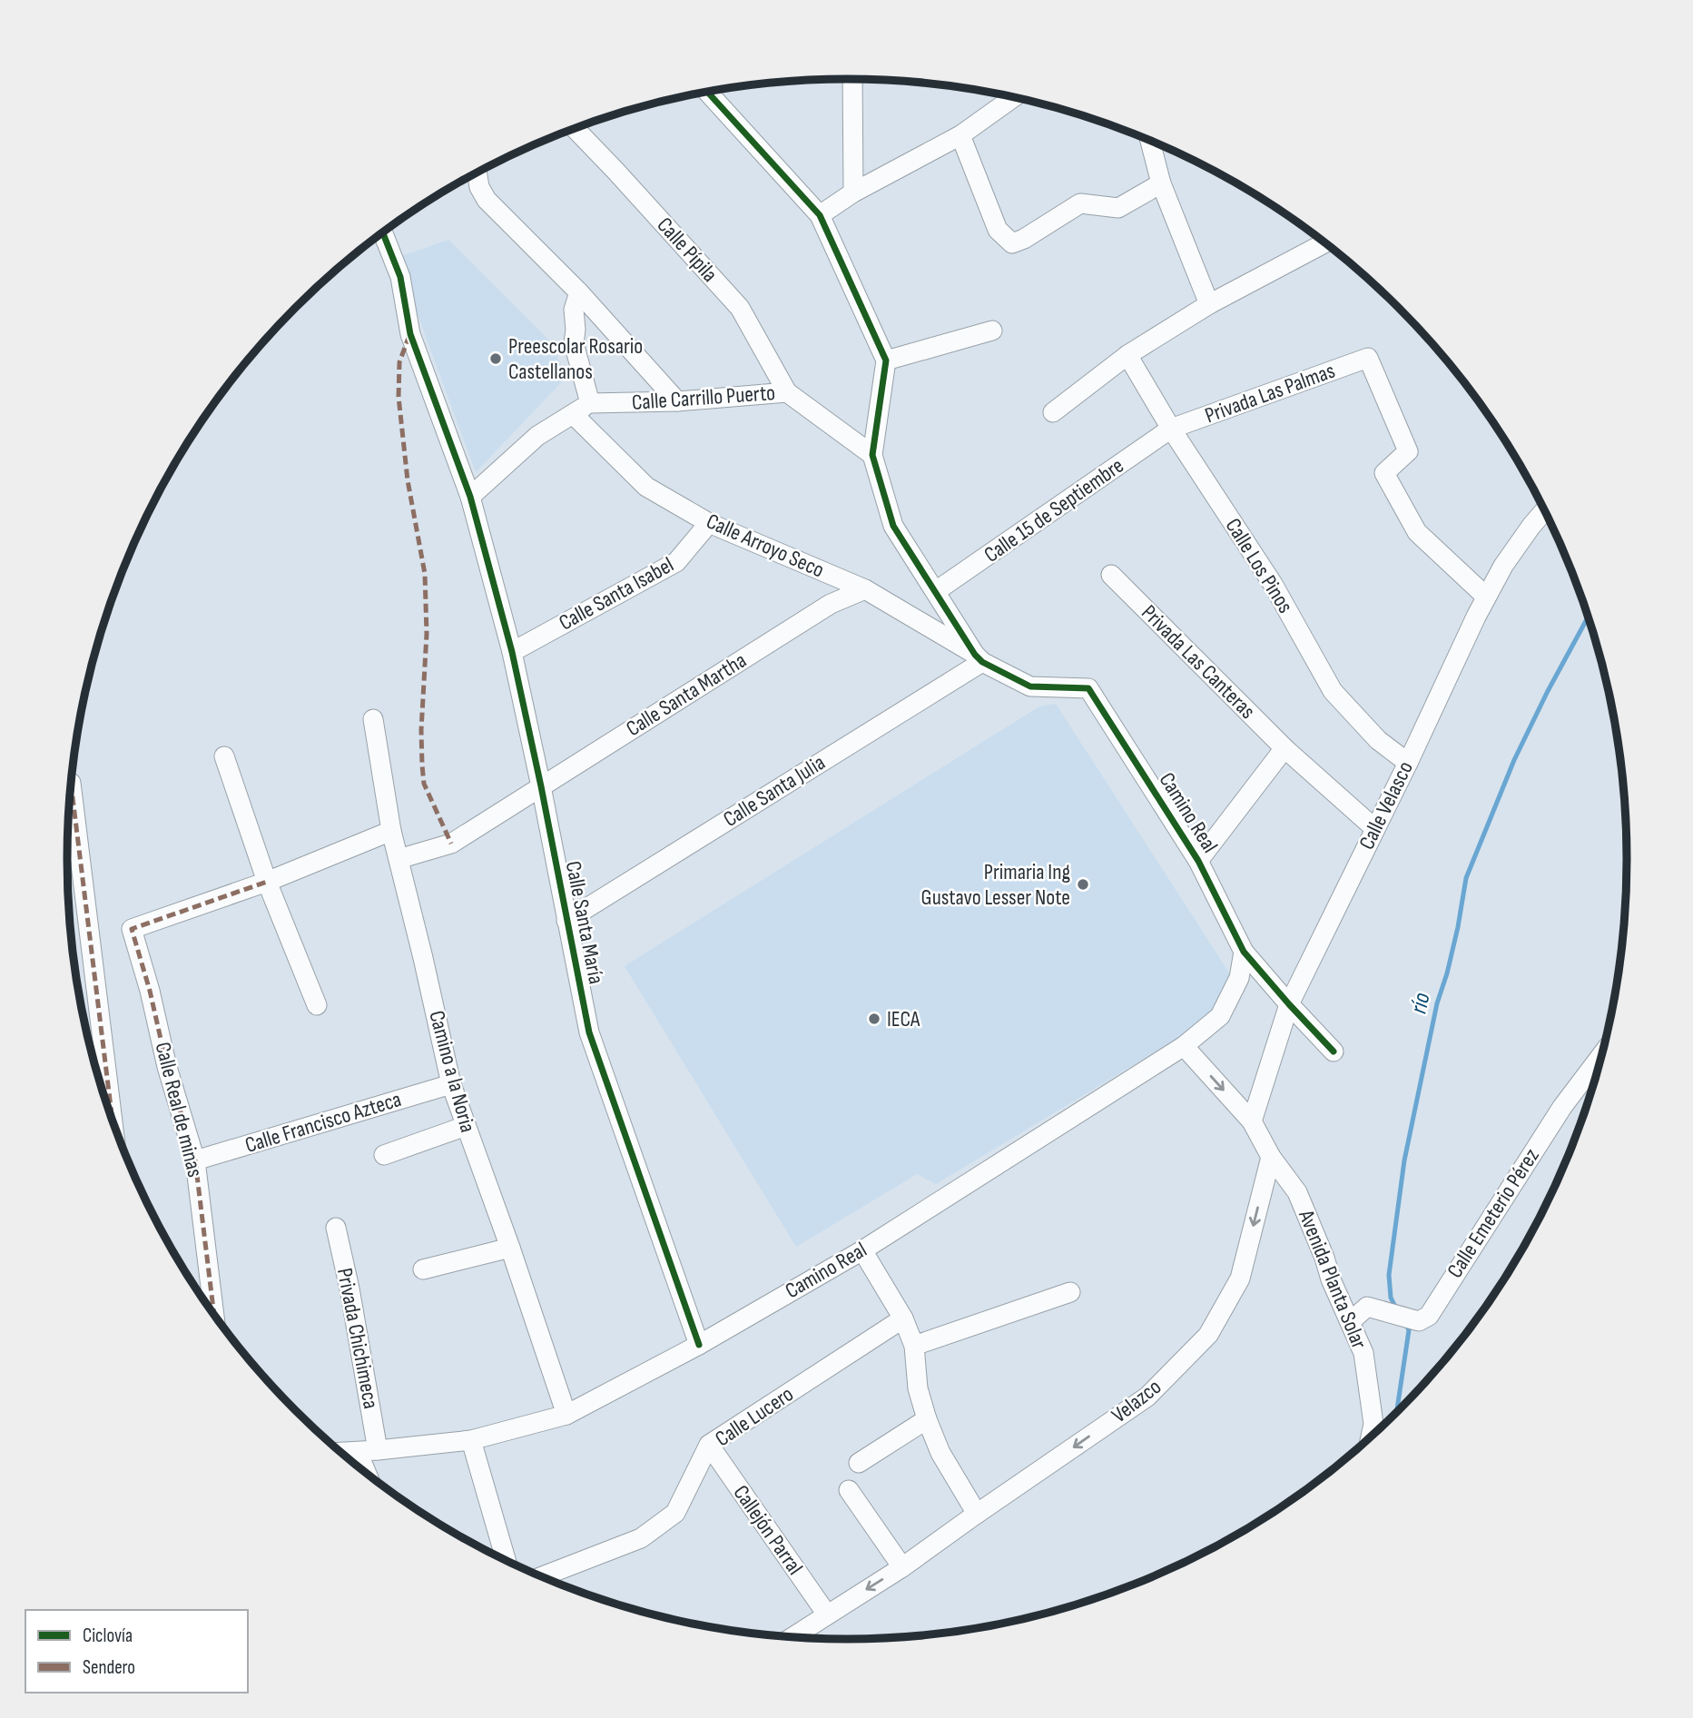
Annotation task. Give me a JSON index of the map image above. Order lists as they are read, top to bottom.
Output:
{
  "streets": {
    "street": [
      "Calle Pípila",
      "Privada Las Palmas",
      "Calle Carrillo Puerto",
      "Calle 15 de Septiembre",
      "Calle Arroyo Seco",
      "Calle Los Pinos",
      "Calle Santa Isabel",
      "Privada Las Canteras",
      "Calle Santa Martha",
      "Calle Santa Julia",
      "Calle Velasco",
      "Camino Real",
      "Calle Santa María",
      "Camino a la Noria",
      "Calle Real de minas",
      "Calle Francisco Azteca",
      "Calle Emeterio Pérez",
      "Avenida Planta Solar",
      "Privada Chichimeca",
      "Velazco",
      "Calle Lucero",
      "Callejón Parral"
    ]
  },
  "crossings": [
    ["Calle Pípila", "Calle Carrillo Puerto"],
    ["Privada Las Palmas", "Calle 15 de Septiembre"],
    ["Privada Las Palmas", "Calle Los Pinos"],
    ["Privada Las Palmas", "Calle Velasco"],
    ["Calle 15 de Septiembre", "Calle Los Pinos"],
    ["Calle Arroyo Seco", "Calle Santa Isabel"],
    ["Calle Arroyo Seco", "Calle Santa Martha"],
    ["Calle Arroyo Seco", "Calle Santa Julia"],
    ["Calle Arroyo Seco", "Camino Real"],
    ["Calle Los Pinos", "Calle Velasco"],
    ["Calle Santa Isabel", "Calle Santa María"],
    ["Privada Las Canteras", "Calle Velasco"],
    ["Calle Santa Martha", "Calle Santa María"],
    ["Calle Santa Martha", "Camino a la Noria"],
    ["Calle Santa Julia", "Camino Real"],
    ["Calle Santa Julia", "Calle Santa María"],
    ["Calle Velasco", "Camino Real"],
    ["Camino Real", "Calle Santa María"],
    ["Camino Real", "Camino a la Noria"],
    ["Camino Real", "Privada Chichimeca"],
    ["Camino a la Noria", "Calle Francisco Azteca"],
    ["Calle Real de minas", "Calle Francisco Azteca"],
    ["Calle Emeterio Pérez", "Avenida Planta Solar"],
    ["Avenida Planta Solar", "Velazco"],
    ["Velazco", "Callejón Parral"],
    ["Calle Lucero", "Callejón Parral"]
  ],
  "one_way": ["Velazco"],
  "water": ["río"],
  "places": ["Preescolar Rosario Castellanos", "Primaria Ing Gustavo Lesser Note", "IECA"],
  "legend": ["Ciclovía", "Sendero"]
}
